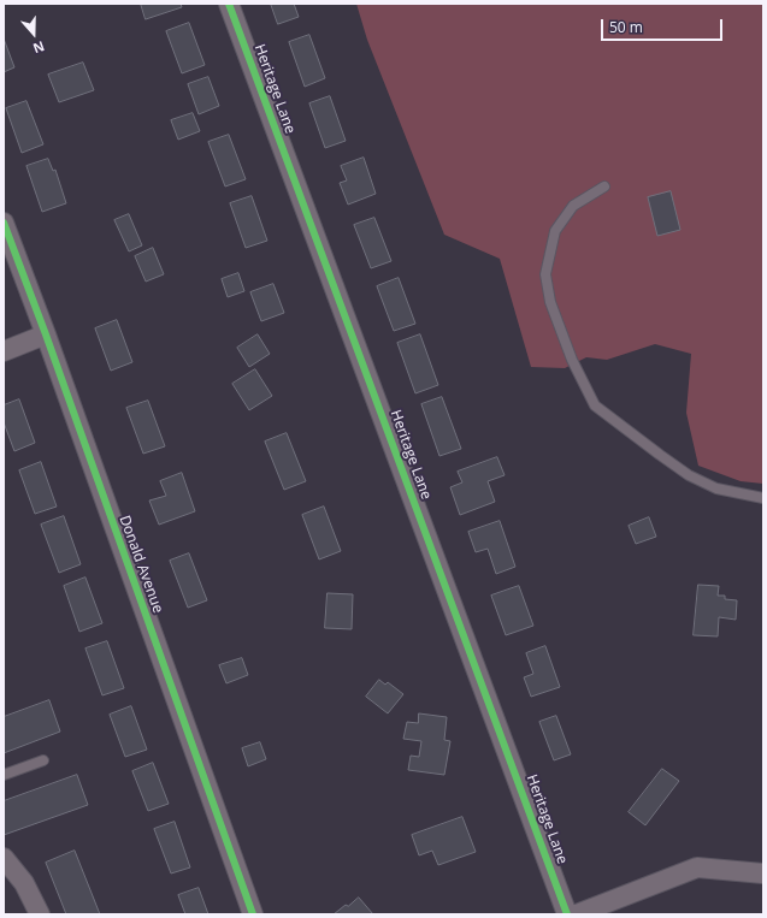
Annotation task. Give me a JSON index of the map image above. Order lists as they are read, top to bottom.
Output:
{
  "streets": {
    "street": ["Heritage Lane", "Donald Avenue"]
  },
  "scale_bar": "50 m",
  "north": "bottom"
}
